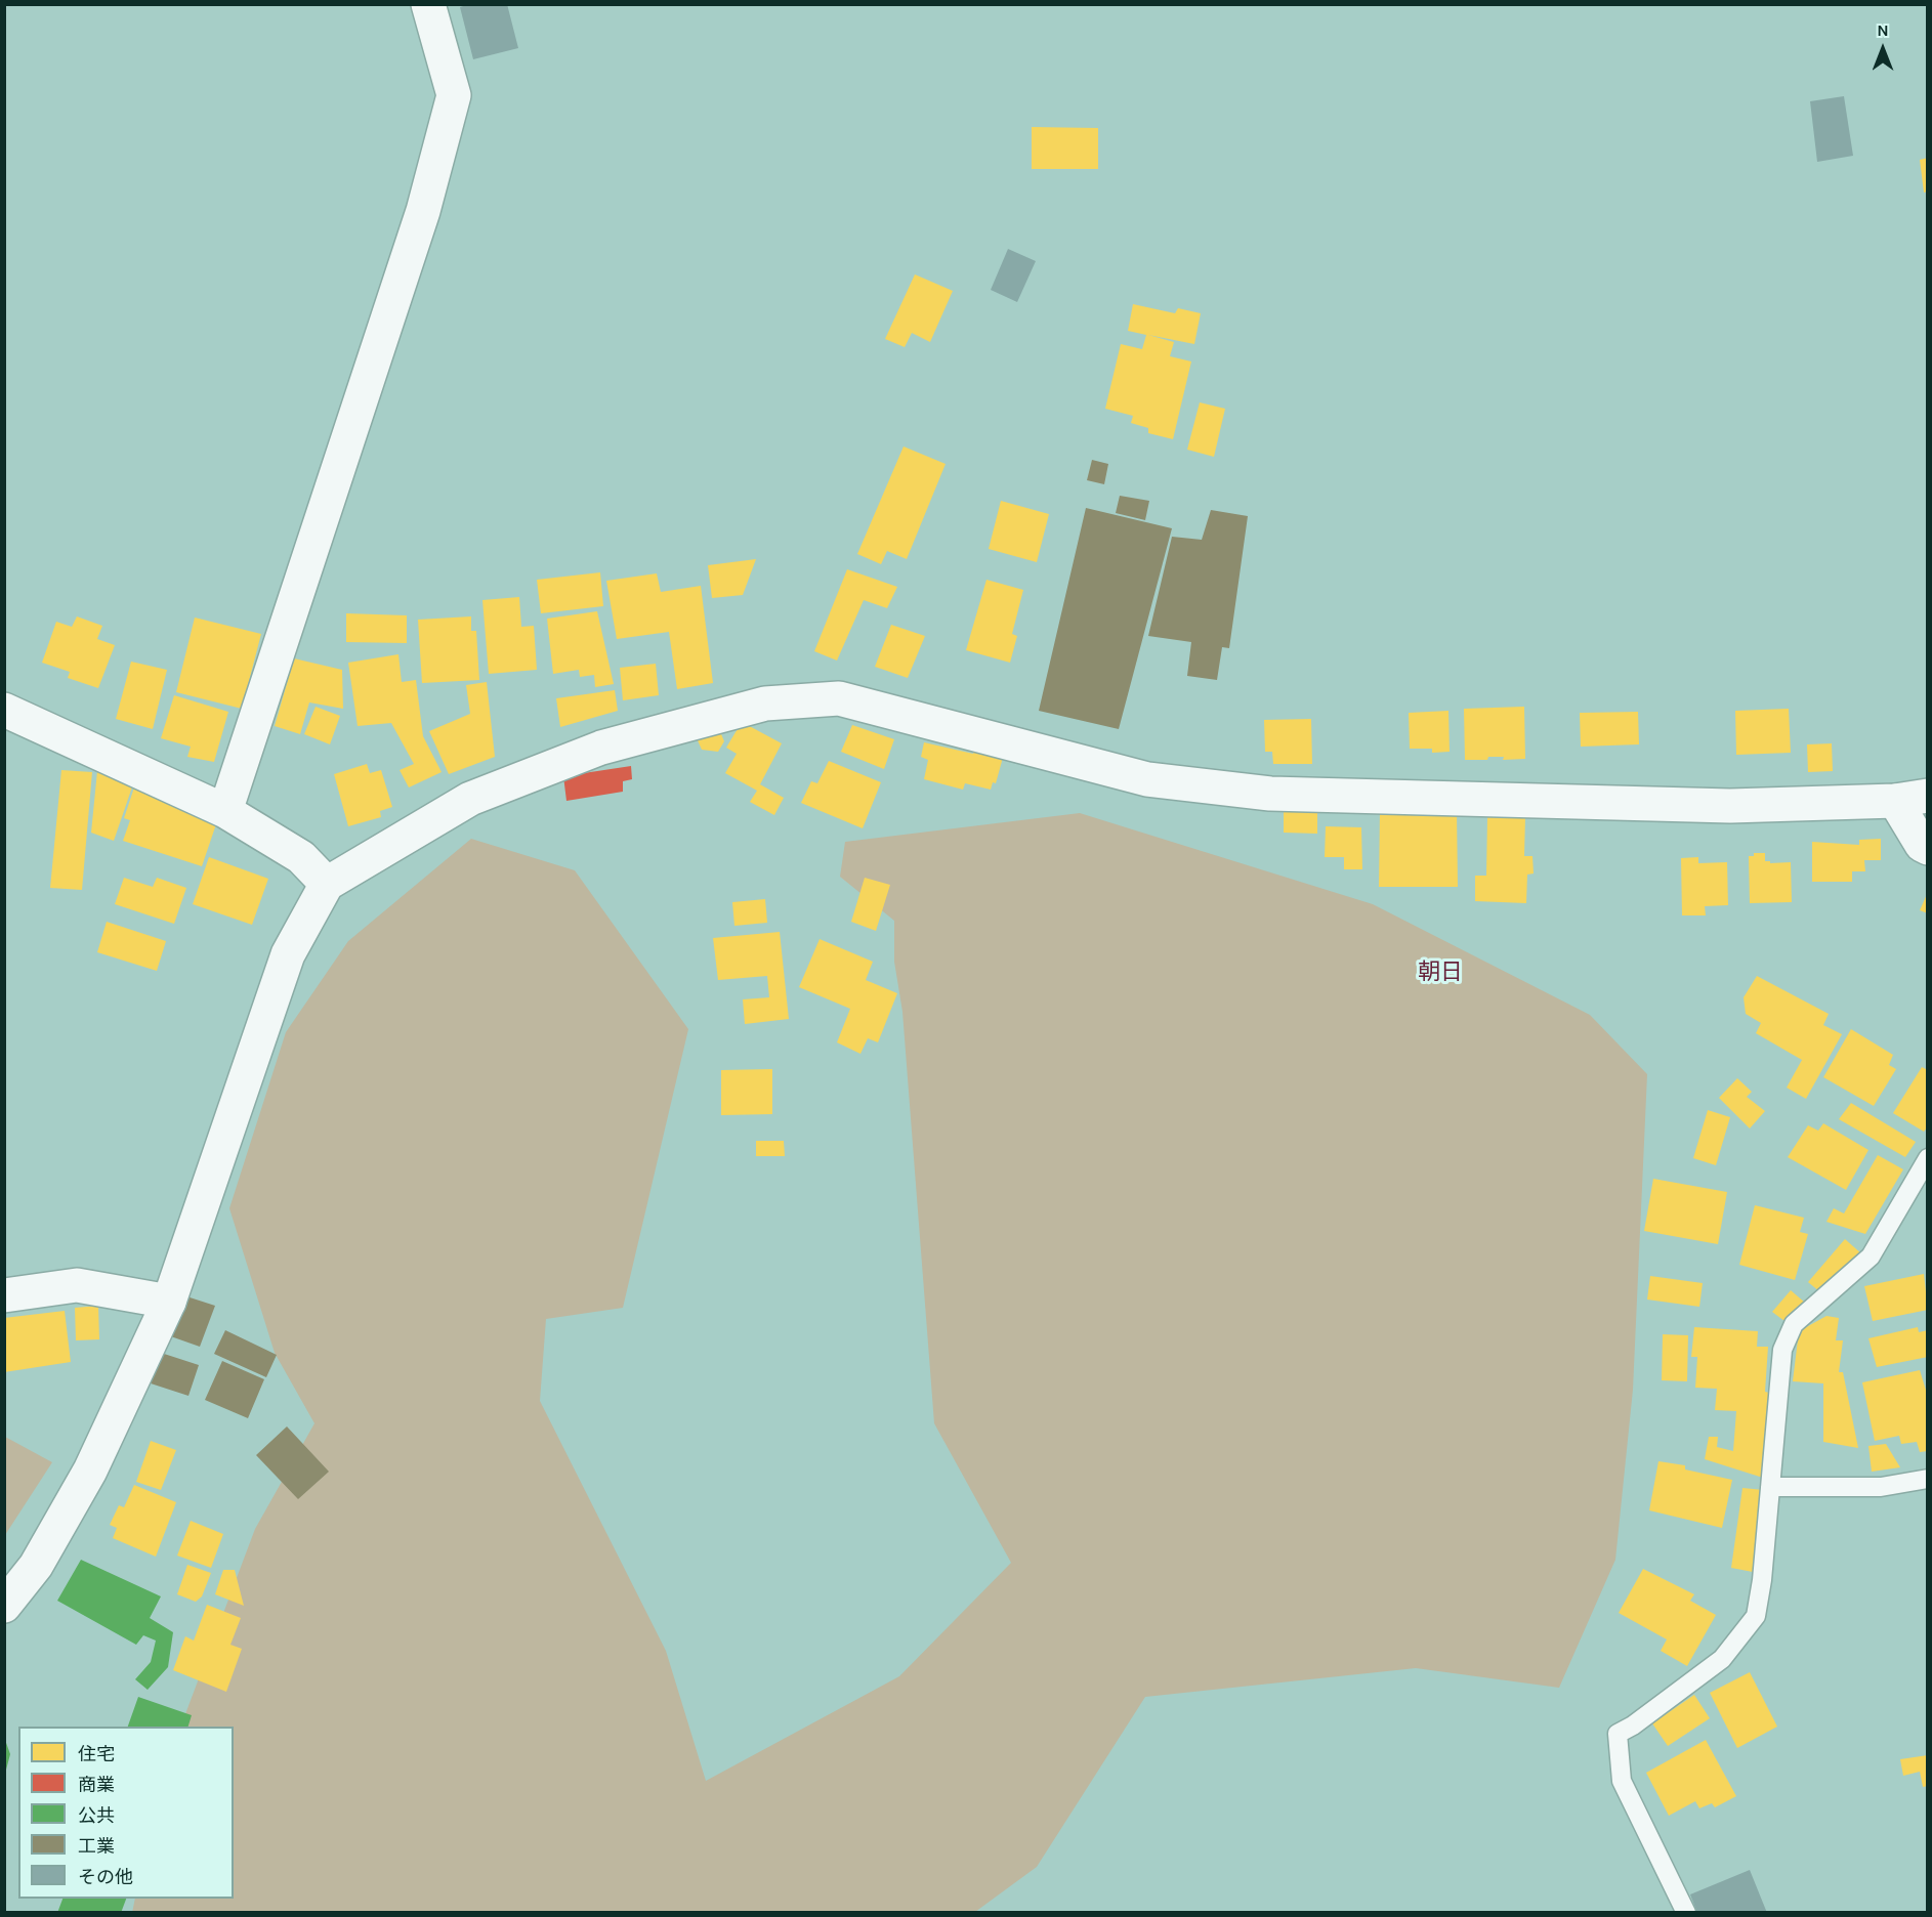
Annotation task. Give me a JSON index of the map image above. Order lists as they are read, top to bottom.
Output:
{
  "districts": ["朝日"],
  "legend": [
    "住宅",
    "商業",
    "公共",
    "工業",
    "その他"
  ],
  "north": "top"
}
